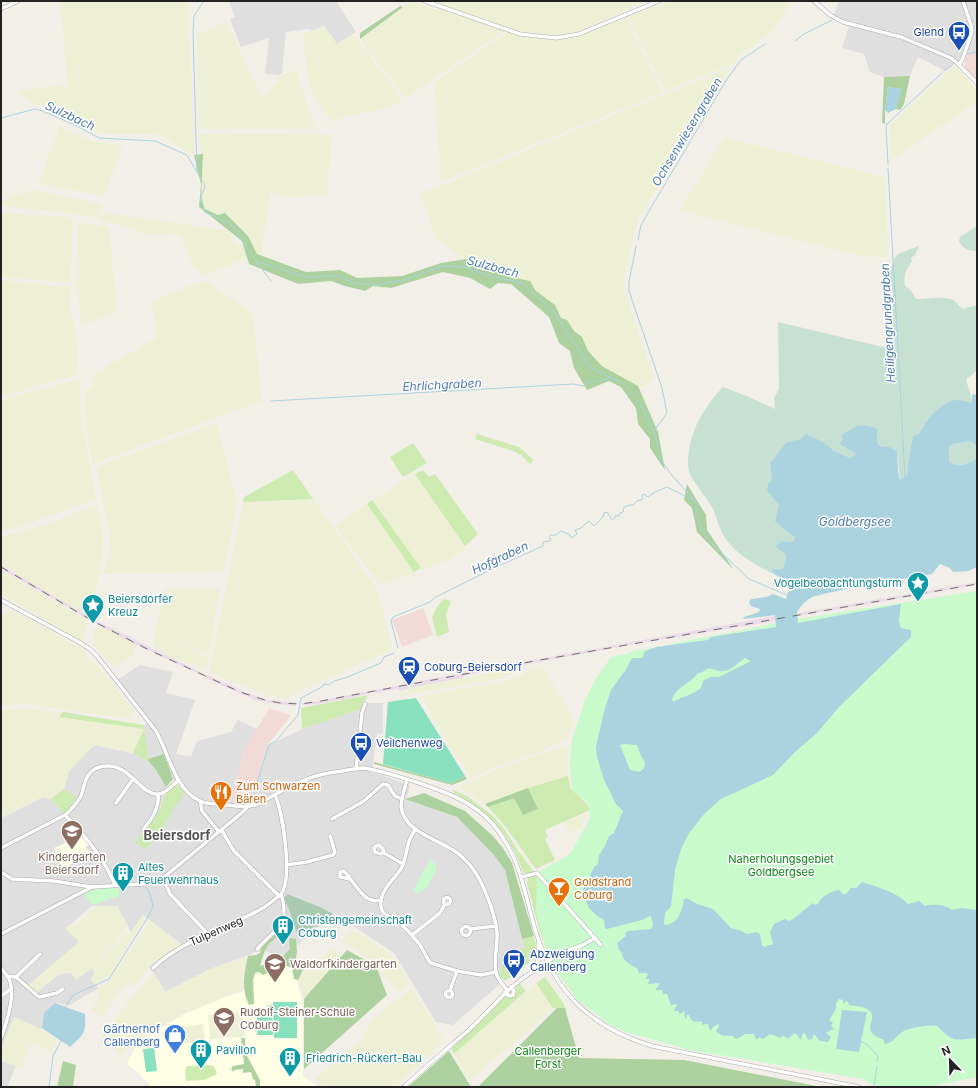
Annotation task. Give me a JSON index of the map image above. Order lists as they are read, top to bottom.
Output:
{
  "streets": {
    "street": ["Tulpenweg"]
  },
  "districts": ["Beiersdorf"],
  "water": [
    "Sulzbach",
    "Ochsenwiesengraben",
    "Heiligengrundgraben",
    "Ehrlichgraben",
    "Goldbergsee",
    "Hofgraben"
  ],
  "parks": ["Naherholungsgebiet Goldbergsee", "Callenberger Forst"],
  "places": {
    "bus stop": ["Glend", "Veilchenweg", "Abzweigung Callenberg"],
    "place": ["Vogelbeobachtungsturm", "Beiersdorfer Kreuz"],
    "station": ["Coburg-Beiersdorf"],
    "restaurant": ["Zum Schwarzen Bären"],
    "school or university": ["Kindergarten Beiersdorf", "Waldorfkindergarten", "Rudolf-Steiner-Schule Coburg"],
    "building": [
      "Altes Feuerwehrhaus",
      "Christengemeinschaft Coburg",
      "Pavillon",
      "Friedrich-Rückert-Bau"
    ],
    "bar": ["Goldstrand Coburg"],
    "shop": ["Gärtnerhof Callenberg"]
  },
  "north": "top left"
}
